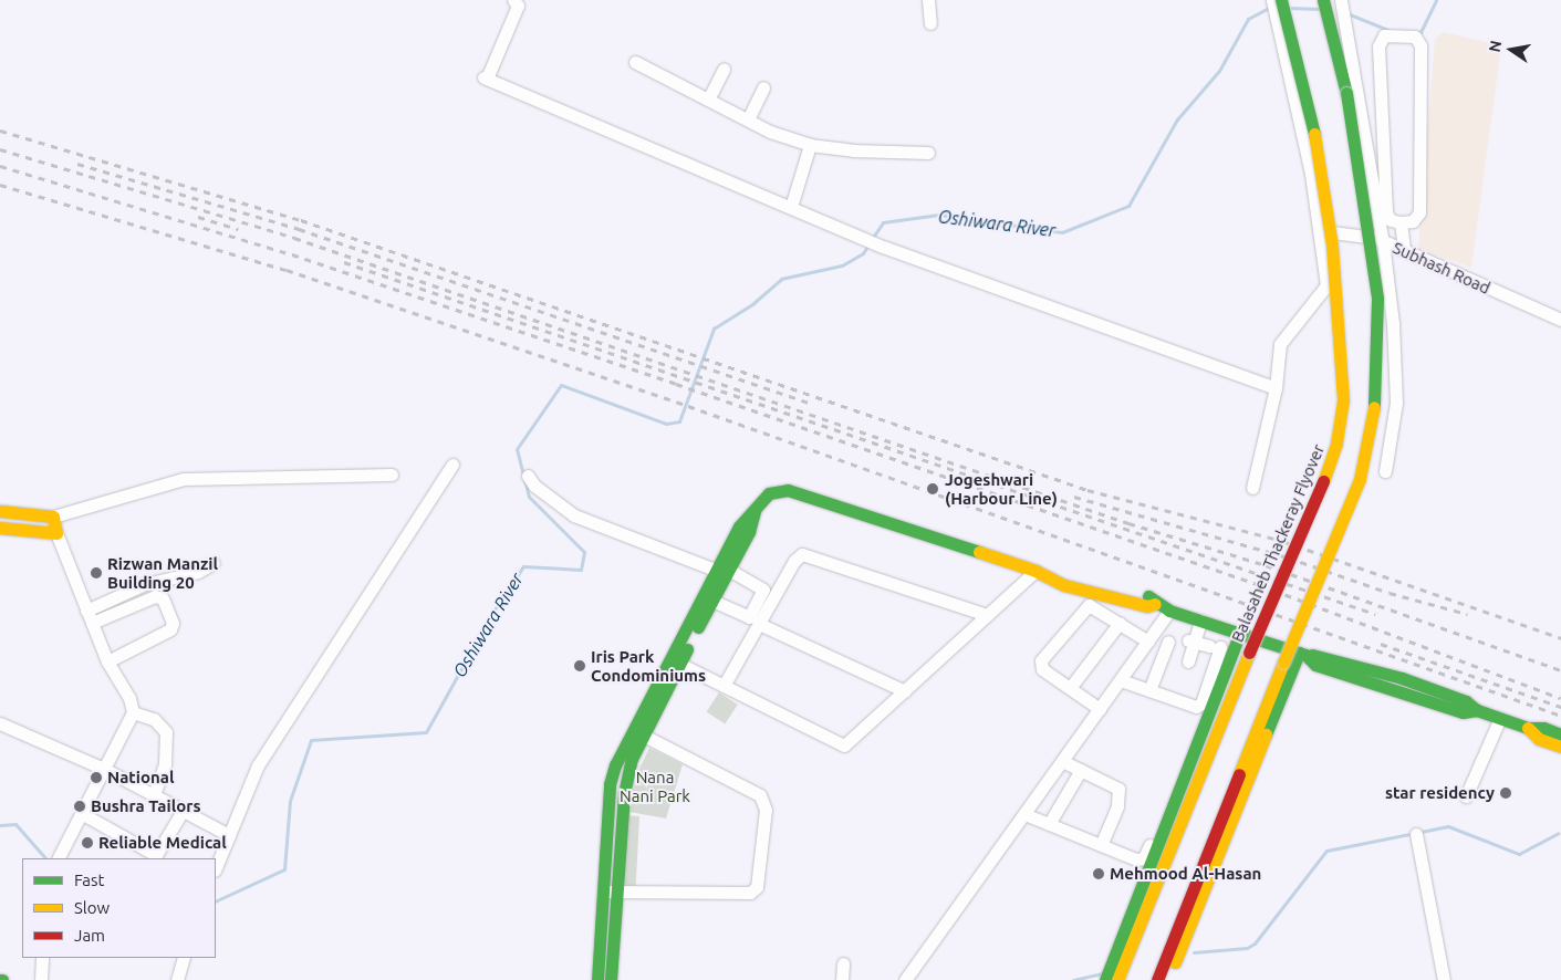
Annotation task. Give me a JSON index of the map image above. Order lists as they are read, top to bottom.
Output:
{
  "streets": {
    "street": ["Subhash Road", "Balasaheb Thackeray Flyover"]
  },
  "water": ["Oshiwara River"],
  "parks": ["Nana Nani Park"],
  "places": [
    "Jogeshwari (Harbour Line)",
    "Rizwan Manzil Building 20",
    "Iris Park Condominiums",
    "National",
    "star residency",
    "Bushra Tailors",
    "Reliable Medical",
    "Mehmood Al-Hasan"
  ],
  "legend": ["Fast", "Slow", "Jam"],
  "north": "left"
}
